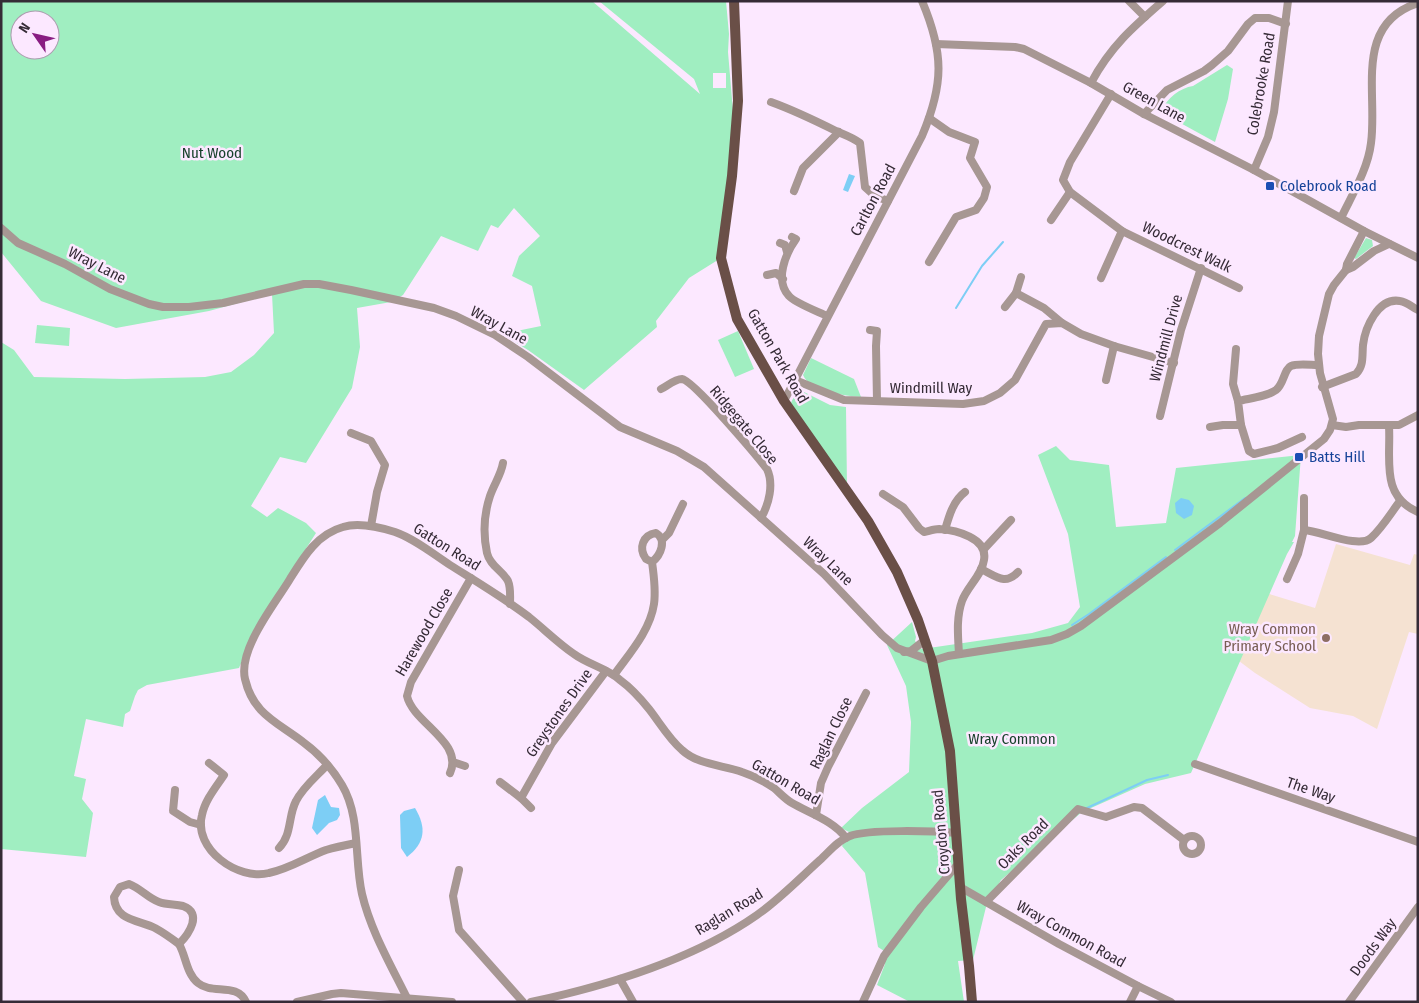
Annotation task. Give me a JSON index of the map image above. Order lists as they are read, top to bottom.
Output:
{
  "streets": {
    "main road": ["Gatton Park Road", "Croydon Road"],
    "street": [
      "Colebrooke Road",
      "Green Lane",
      "Carlton Road",
      "Woodcrest Walk",
      "Wray Lane",
      "Windmill Drive",
      "Windmill Way",
      "Ridgegate Close",
      "Gatton Road",
      "Harewood Close",
      "Greystones Drive",
      "Raglan Close",
      "The Way",
      "Oaks Road",
      "Raglan Road",
      "Wray Common Road",
      "Doods Way"
    ]
  },
  "crossings": [
    ["Colebrooke Road", "Green Lane"],
    ["Green Lane", "Carlton Road"],
    ["Carlton Road", "Gatton Park Road"],
    ["Carlton Road", "Windmill Way"],
    ["Woodcrest Walk", "Windmill Drive"],
    ["Wray Lane", "Gatton Park Road"],
    ["Wray Lane", "Ridgegate Close"],
    ["Wray Lane", "Croydon Road"],
    ["Gatton Park Road", "Croydon Road"],
    ["Gatton Road", "Harewood Close"],
    ["Gatton Road", "Greystones Drive"],
    ["Gatton Road", "Raglan Close"],
    ["Gatton Road", "Raglan Road"],
    ["Croydon Road", "Raglan Road"],
    ["Croydon Road", "Wray Common Road"],
    ["Oaks Road", "Wray Common Road"]
  ],
  "parks": ["Nut Wood", "Wray Common"],
  "places": {
    "transit": ["Colebrook Road", "Batts Hill"],
    "other": ["Wray Common Primary School"]
  },
  "north": "top left"
}
